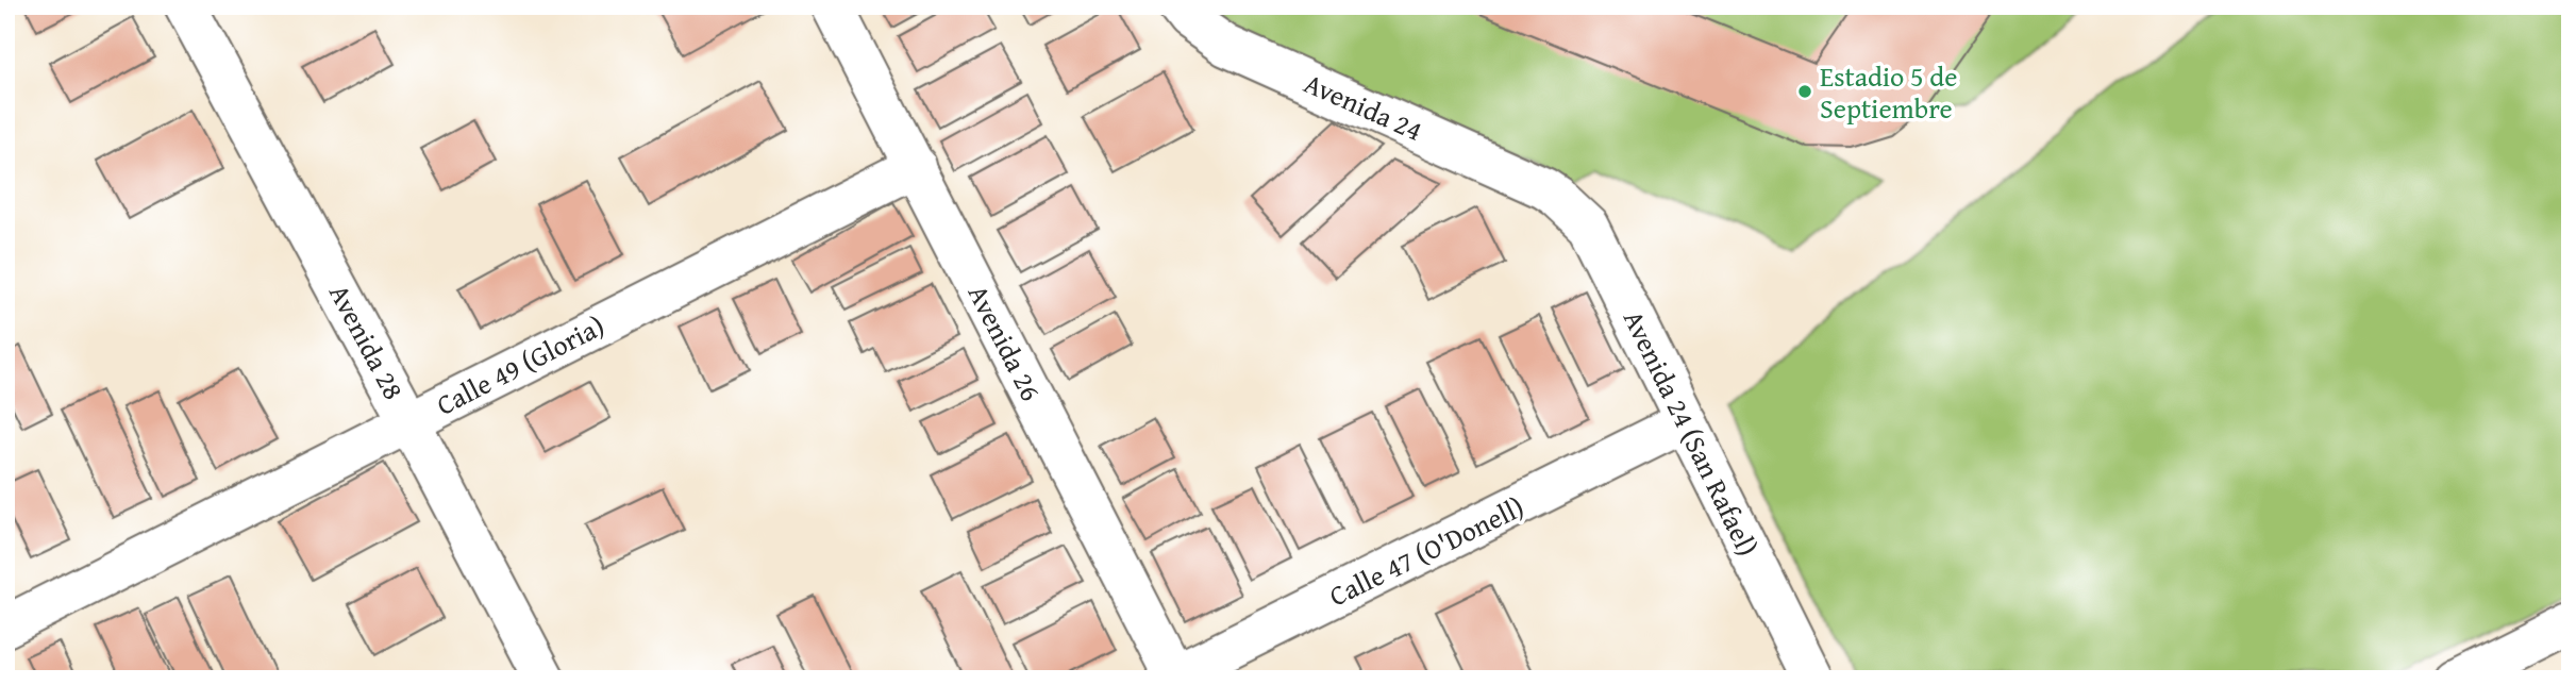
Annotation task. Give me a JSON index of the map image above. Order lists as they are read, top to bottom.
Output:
{
  "streets": {
    "street": [
      "Avenida 24",
      "Avenida 28",
      "Avenida 26",
      "Calle 49 (Gloria)",
      "Avenida 24 (San Rafael)",
      "Calle 47 (O'Donell)"
    ]
  },
  "crossings": [
    ["Avenida 24", "Avenida 24 (San Rafael)"],
    ["Avenida 28", "Calle 49 (Gloria)"],
    ["Avenida 26", "Calle 49 (Gloria)"],
    ["Avenida 26", "Calle 47 (O'Donell)"],
    ["Avenida 24 (San Rafael)", "Calle 47 (O'Donell)"]
  ],
  "places": ["Estadio 5 de Septiembre"]
}
